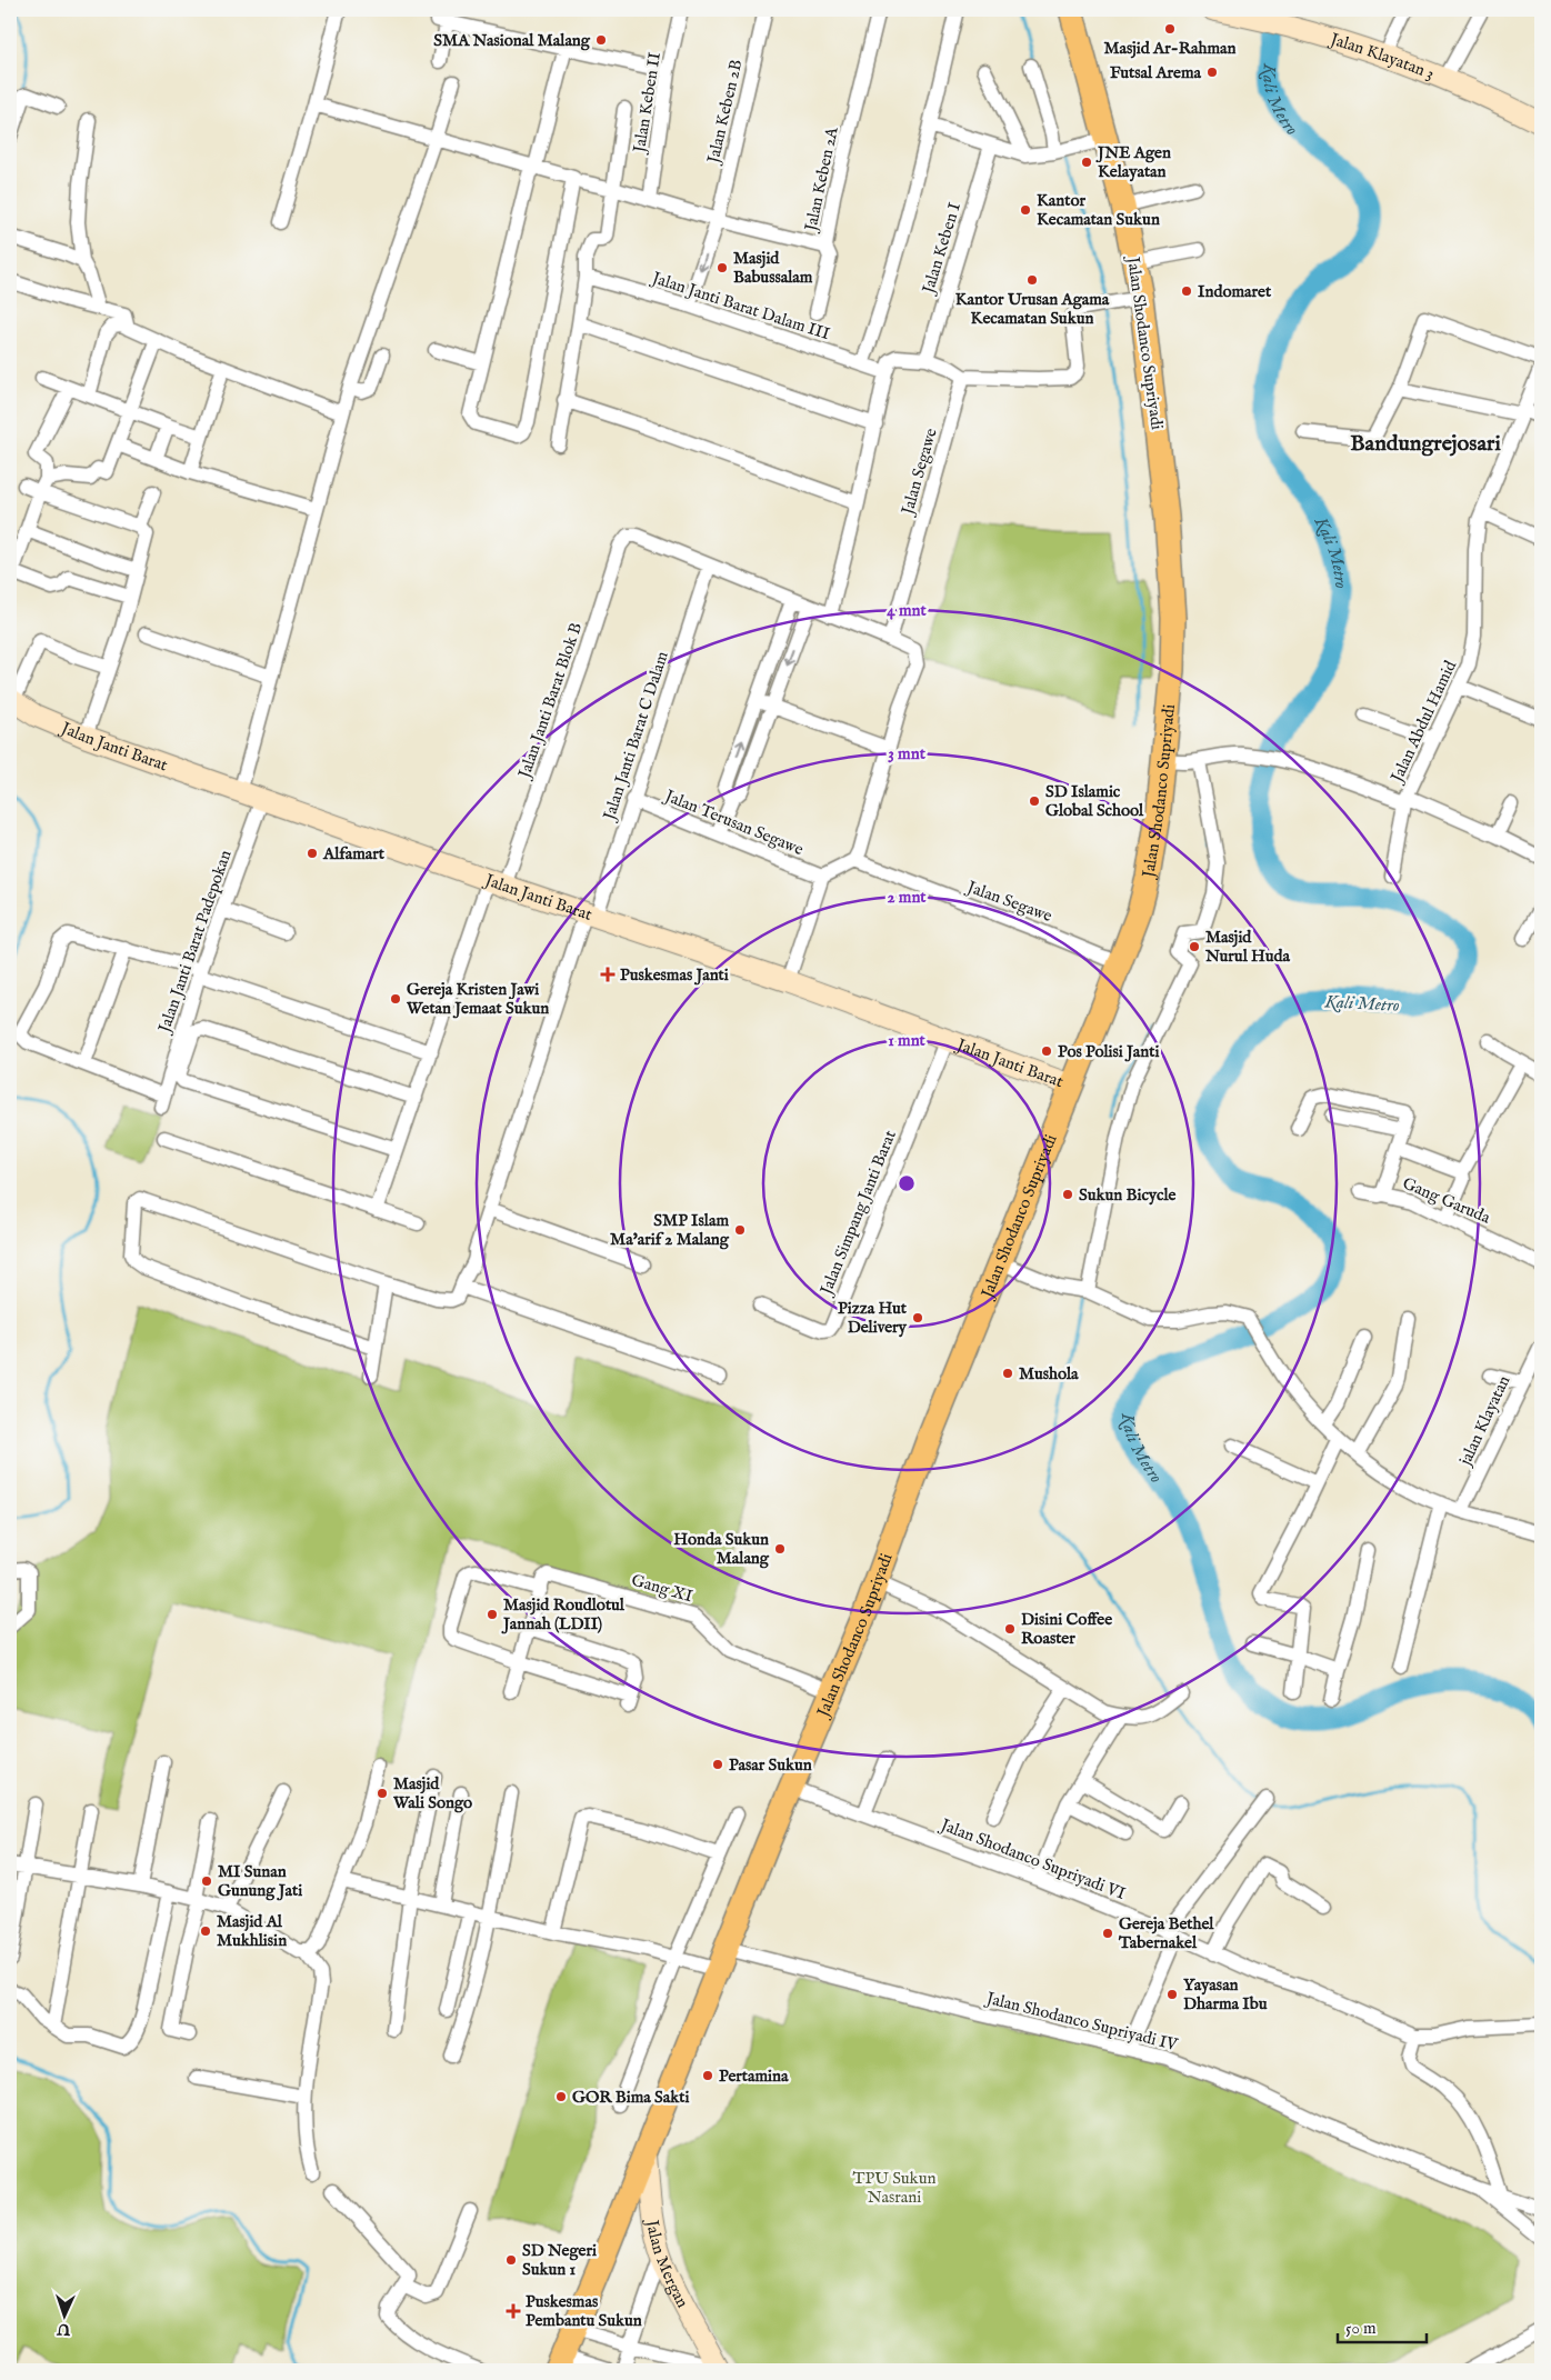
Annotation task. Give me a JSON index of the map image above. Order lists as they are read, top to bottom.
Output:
{
  "streets": {
    "main road": ["Jalan Shodanco Supriyadi"],
    "street": [
      "Jalan Klayatan 3",
      "Jalan Keben II",
      "Jalan Keben 2B",
      "Jalan Keben 2A",
      "Jalan Keben I",
      "Jalan Janti Barat Dalam III",
      "Jalan Segawe",
      "Jalan Janti Barat Blok B",
      "Jalan Abdul Hamid",
      "Jalan Janti Barat C Dalam",
      "Jalan Janti Barat",
      "Jalan Terusan Segawe",
      "Jalan Janti Barat Padepokan",
      "Gang Garuda",
      "Jalan Simpang Janti Barat",
      "jalan Klayatan",
      "Gang XI",
      "Jalan Shodanco Supriyadi VI",
      "Jalan Shodanco Supriyadi IV",
      "Jalan Mergan"
    ]
  },
  "crossings": [
    ["Jalan Keben II", "Jalan Keben 2A"],
    ["Jalan Keben 2B", "Jalan Keben 2A"],
    ["Jalan Keben 2B", "Jalan Janti Barat Dalam III"],
    ["Jalan Shodanco Supriyadi", "Jalan Segawe"],
    ["Jalan Shodanco Supriyadi", "Jalan Janti Barat"],
    ["Jalan Shodanco Supriyadi", "Gang XI"],
    ["Jalan Shodanco Supriyadi", "Jalan Shodanco Supriyadi VI"],
    ["Jalan Shodanco Supriyadi", "Jalan Shodanco Supriyadi IV"],
    ["Jalan Shodanco Supriyadi", "Jalan Mergan"],
    ["Jalan Janti Barat Blok B", "Jalan Janti Barat C Dalam"],
    ["Jalan Janti Barat Blok B", "Jalan Janti Barat"],
    ["Jalan Janti Barat C Dalam", "Jalan Janti Barat"],
    ["Jalan Janti Barat C Dalam", "Jalan Terusan Segawe"],
    ["Jalan Janti Barat", "Jalan Janti Barat Padepokan"],
    ["Jalan Janti Barat", "Jalan Simpang Janti Barat"]
  ],
  "districts": ["Bandungrejosari"],
  "water": ["Kali Metro"],
  "parks": ["TPU Sukun Nasrani"],
  "places": {
    "other": [
      "Masjid Ar-Rahman",
      "SMA Nasional Malang",
      "Futsal Arema",
      "JNE Agen Kelayatan",
      "Kantor Kecamatan Sukun",
      "Masjid Babussalam",
      "Kantor Urusan Agama Kecamatan Sukun",
      "Indomaret",
      "SD Islamic Global School",
      "Alfamart",
      "Masjid Nurul Huda",
      "Gereja Kristen Jawi Wetan Jemaat Sukun",
      "Pos Polisi Janti",
      "Sukun Bicycle",
      "SMP Islam Ma'arif 2 Malang",
      "Pizza Hut Delivery",
      "Mushola",
      "Honda Sukun Malang",
      "Masjid Roudlotul Jannah (LDII)",
      "Disini Coffee Roaster",
      "Pasar Sukun",
      "Masjid Wali Songo",
      "MI Sunan Gunung Jati",
      "Masjid Al Mukhlisin",
      "Gereja Bethel Tabernakel",
      "Yayasan Dharma Ibu",
      "Pertamina",
      "GOR Bima Sakti",
      "SD Negeri Sukun 1"
    ],
    "health": ["Puskesmas Janti", "Puskesmas Pembantu Sukun"]
  },
  "scale_bar": "50 m",
  "north": "bottom",
  "rings": [
    "4 mnt",
    "3 mnt",
    "2 mnt",
    "1 mnt"
  ]
}
